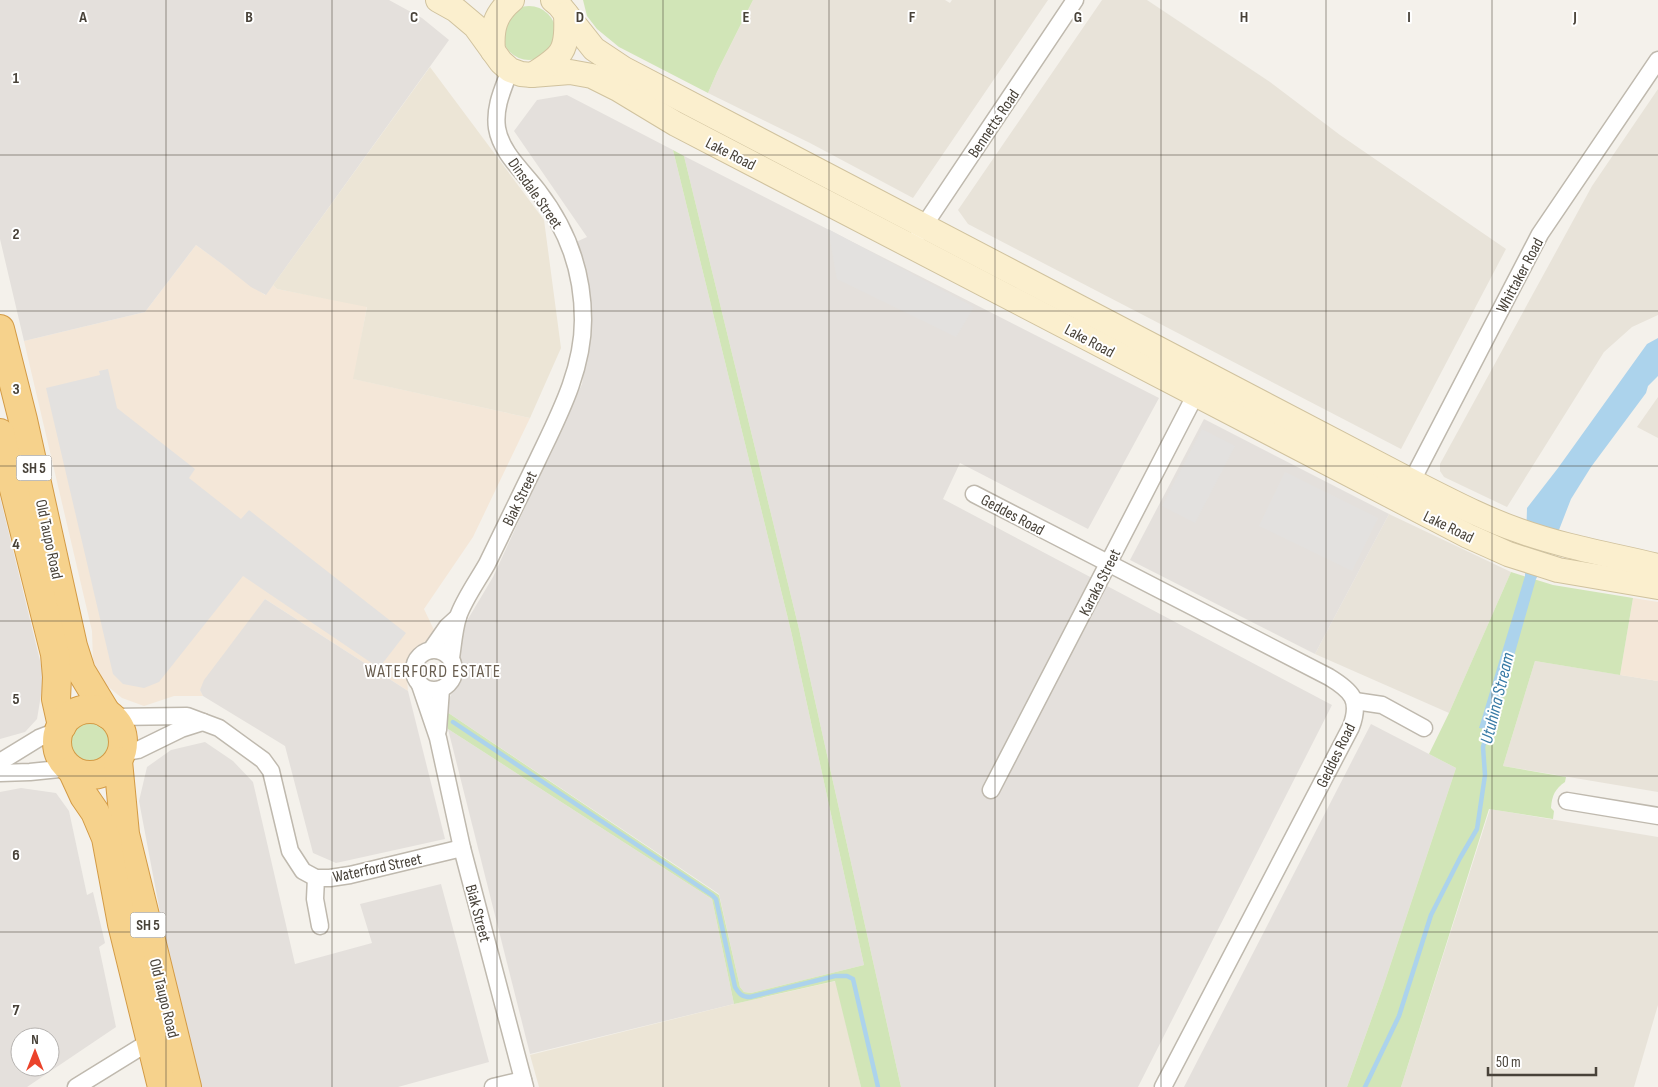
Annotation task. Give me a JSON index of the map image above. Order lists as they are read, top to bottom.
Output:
{
  "streets": {
    "highway": ["SH 5", "Old Taupo Road"],
    "main road": ["Lake Road"],
    "street": [
      "Bennetts Road",
      "Dinsdale Street",
      "Whittaker Road",
      "Biak Street",
      "Geddes Road",
      "Karaka Street",
      "Waterford Street"
    ]
  },
  "crossings": [
    ["Bennetts Road", "Lake Road"],
    ["Lake Road", "Dinsdale Street"],
    ["Lake Road", "Whittaker Road"],
    ["Lake Road", "Karaka Street"],
    ["Dinsdale Street", "Biak Street"],
    ["SH 5", "Old Taupo Road"],
    ["SH 5", "Waterford Street"],
    ["Biak Street", "Waterford Street"],
    ["Geddes Road", "Karaka Street"],
    ["Old Taupo Road", "Waterford Street"]
  ],
  "districts": ["WATERFORD ESTATE"],
  "water": ["Utuhina Stream"],
  "scale_bar": "50 m",
  "north": "top",
  "grid": {
    "columns": [
      "A",
      "B",
      "C",
      "D",
      "E",
      "F",
      "G",
      "H",
      "I",
      "J"
    ],
    "rows": [
      "1",
      "2",
      "3",
      "4",
      "5",
      "6",
      "7"
    ]
  }
}
